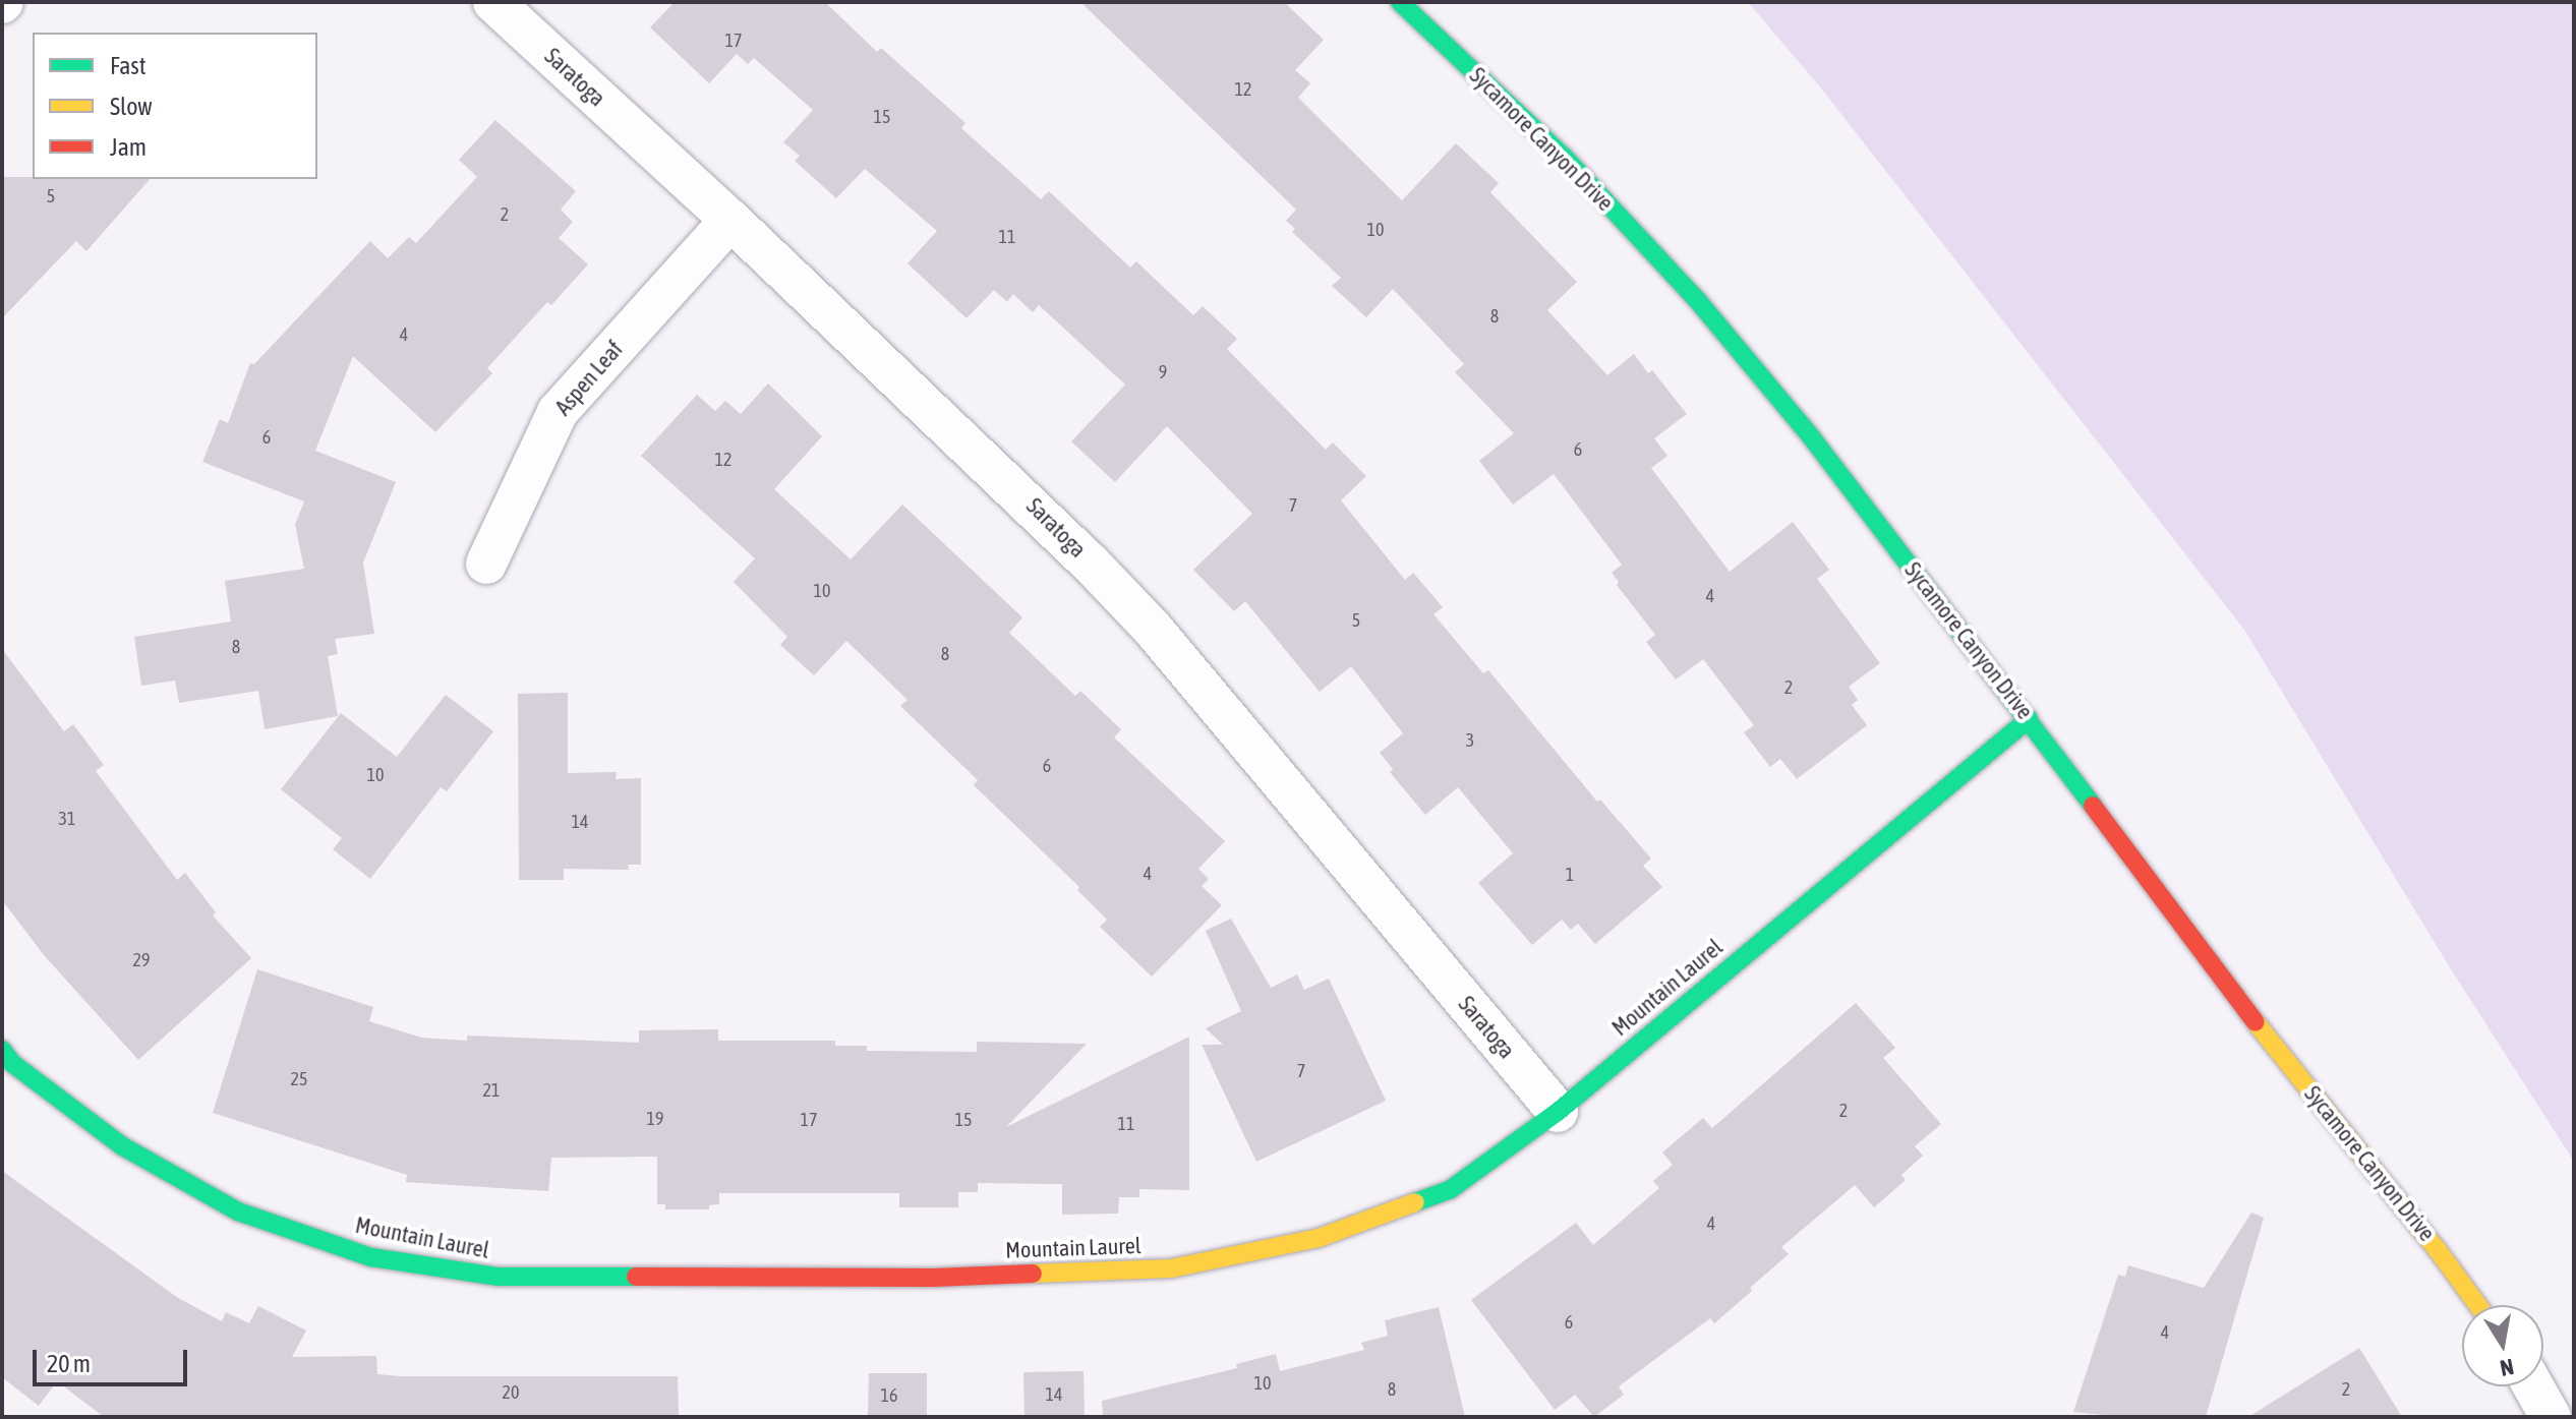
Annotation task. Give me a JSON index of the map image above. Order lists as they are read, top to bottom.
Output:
{
  "streets": {
    "street": [
      "Saratoga",
      "Sycamore Canyon Drive",
      "Aspen Leaf",
      "Mountain Laurel"
    ]
  },
  "crossings": [
    ["Saratoga", "Aspen Leaf"],
    ["Saratoga", "Mountain Laurel"],
    ["Sycamore Canyon Drive", "Mountain Laurel"]
  ],
  "house_numbers": [
    "17",
    "12",
    "15",
    "5",
    "2",
    "10",
    "11",
    "8",
    "4",
    "9",
    "6",
    "6",
    "12",
    "7",
    "10",
    "4",
    "5",
    "8",
    "8",
    "2",
    "3",
    "6",
    "10",
    "31",
    "14",
    "4",
    "1",
    "29",
    "7",
    "25",
    "21",
    "2",
    "19",
    "17",
    "15",
    "11",
    "4",
    "6",
    "4",
    "10",
    "8",
    "2",
    "20",
    "14",
    "16"
  ],
  "legend": ["Fast", "Slow", "Jam"],
  "scale_bar": "20 m",
  "north": "bottom"
}
